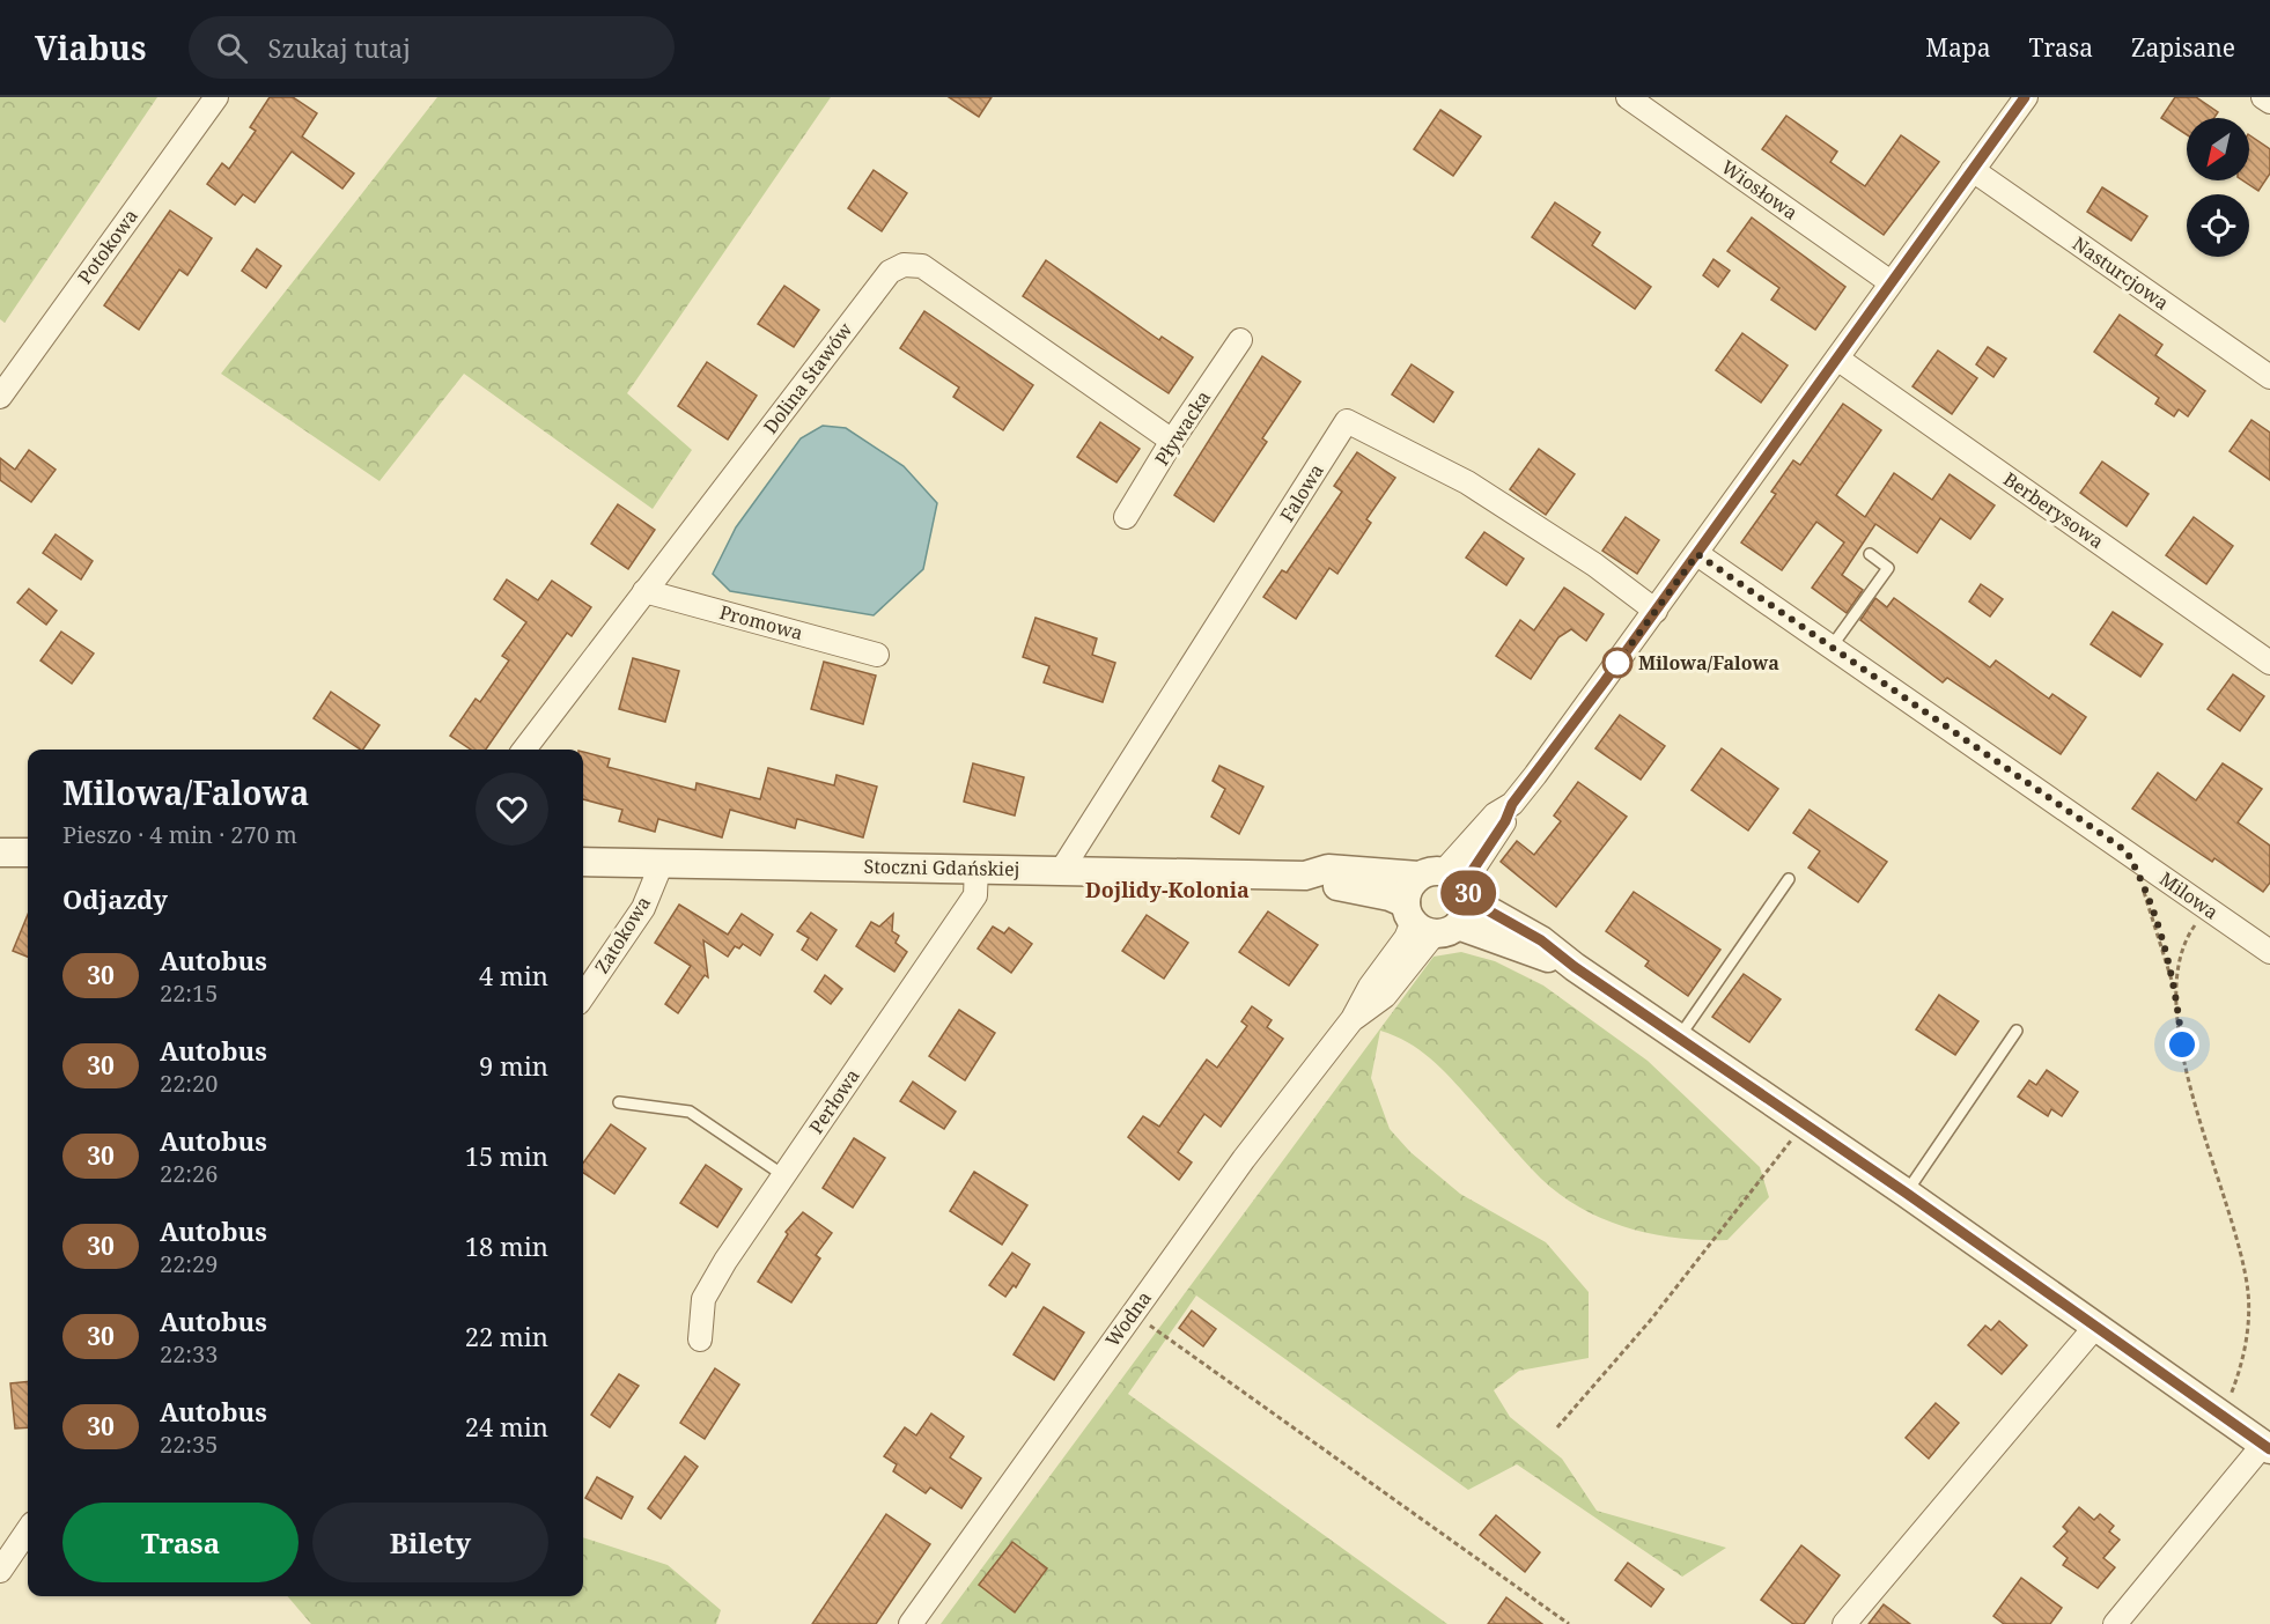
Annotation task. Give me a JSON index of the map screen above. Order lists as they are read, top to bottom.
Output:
{
  "streets": {
    "street": [
      "Wiosłowa",
      "Potokowa",
      "Nasturcjowa",
      "Dolina Stawów",
      "Pływacka",
      "Falowa",
      "Berberysowa",
      "Promowa",
      "Stoczni Gdańskiej",
      "Milowa",
      "Zatokowa",
      "Perłowa",
      "Wodna"
    ]
  },
  "crossings": [
    ["Dolina Stawów", "Pływacka"],
    ["Dolina Stawów", "Promowa"],
    ["Falowa", "Stoczni Gdańskiej"],
    ["Stoczni Gdańskiej", "Zatokowa"],
    ["Stoczni Gdańskiej", "Perłowa"],
    ["Stoczni Gdańskiej", "Wodna"]
  ],
  "districts": ["Dojlidy-Kolonia"],
  "places": ["Milowa/Falowa"],
  "lines": ["bus line 30"],
  "north": "bottom left",
  "page": {
    "header": "Viabus",
    "search": "Szukaj tutaj",
    "nav": ["Mapa", "Trasa", "Zapisane"],
    "on_map": "30",
    "heading": [
      ["Milowa/Falowa", "Pieszo · 4 min · 270 m"],
      "Odjazdy"
    ],
    "list": [
      {
        "mark": "30",
        "name": "Autobus",
        "note": "22:15",
        "value": "4 min"
      },
      {
        "mark": "30",
        "name": "Autobus",
        "note": "22:20",
        "value": "9 min"
      },
      {
        "mark": "30",
        "name": "Autobus",
        "note": "22:26",
        "value": "15 min"
      },
      {
        "mark": "30",
        "name": "Autobus",
        "note": "22:29",
        "value": "18 min"
      },
      {
        "mark": "30",
        "name": "Autobus",
        "note": "22:33",
        "value": "22 min"
      },
      {
        "mark": "30",
        "name": "Autobus",
        "note": "22:35",
        "value": "24 min"
      }
    ],
    "buttons": ["Trasa", "Bilety"]
  }
}
